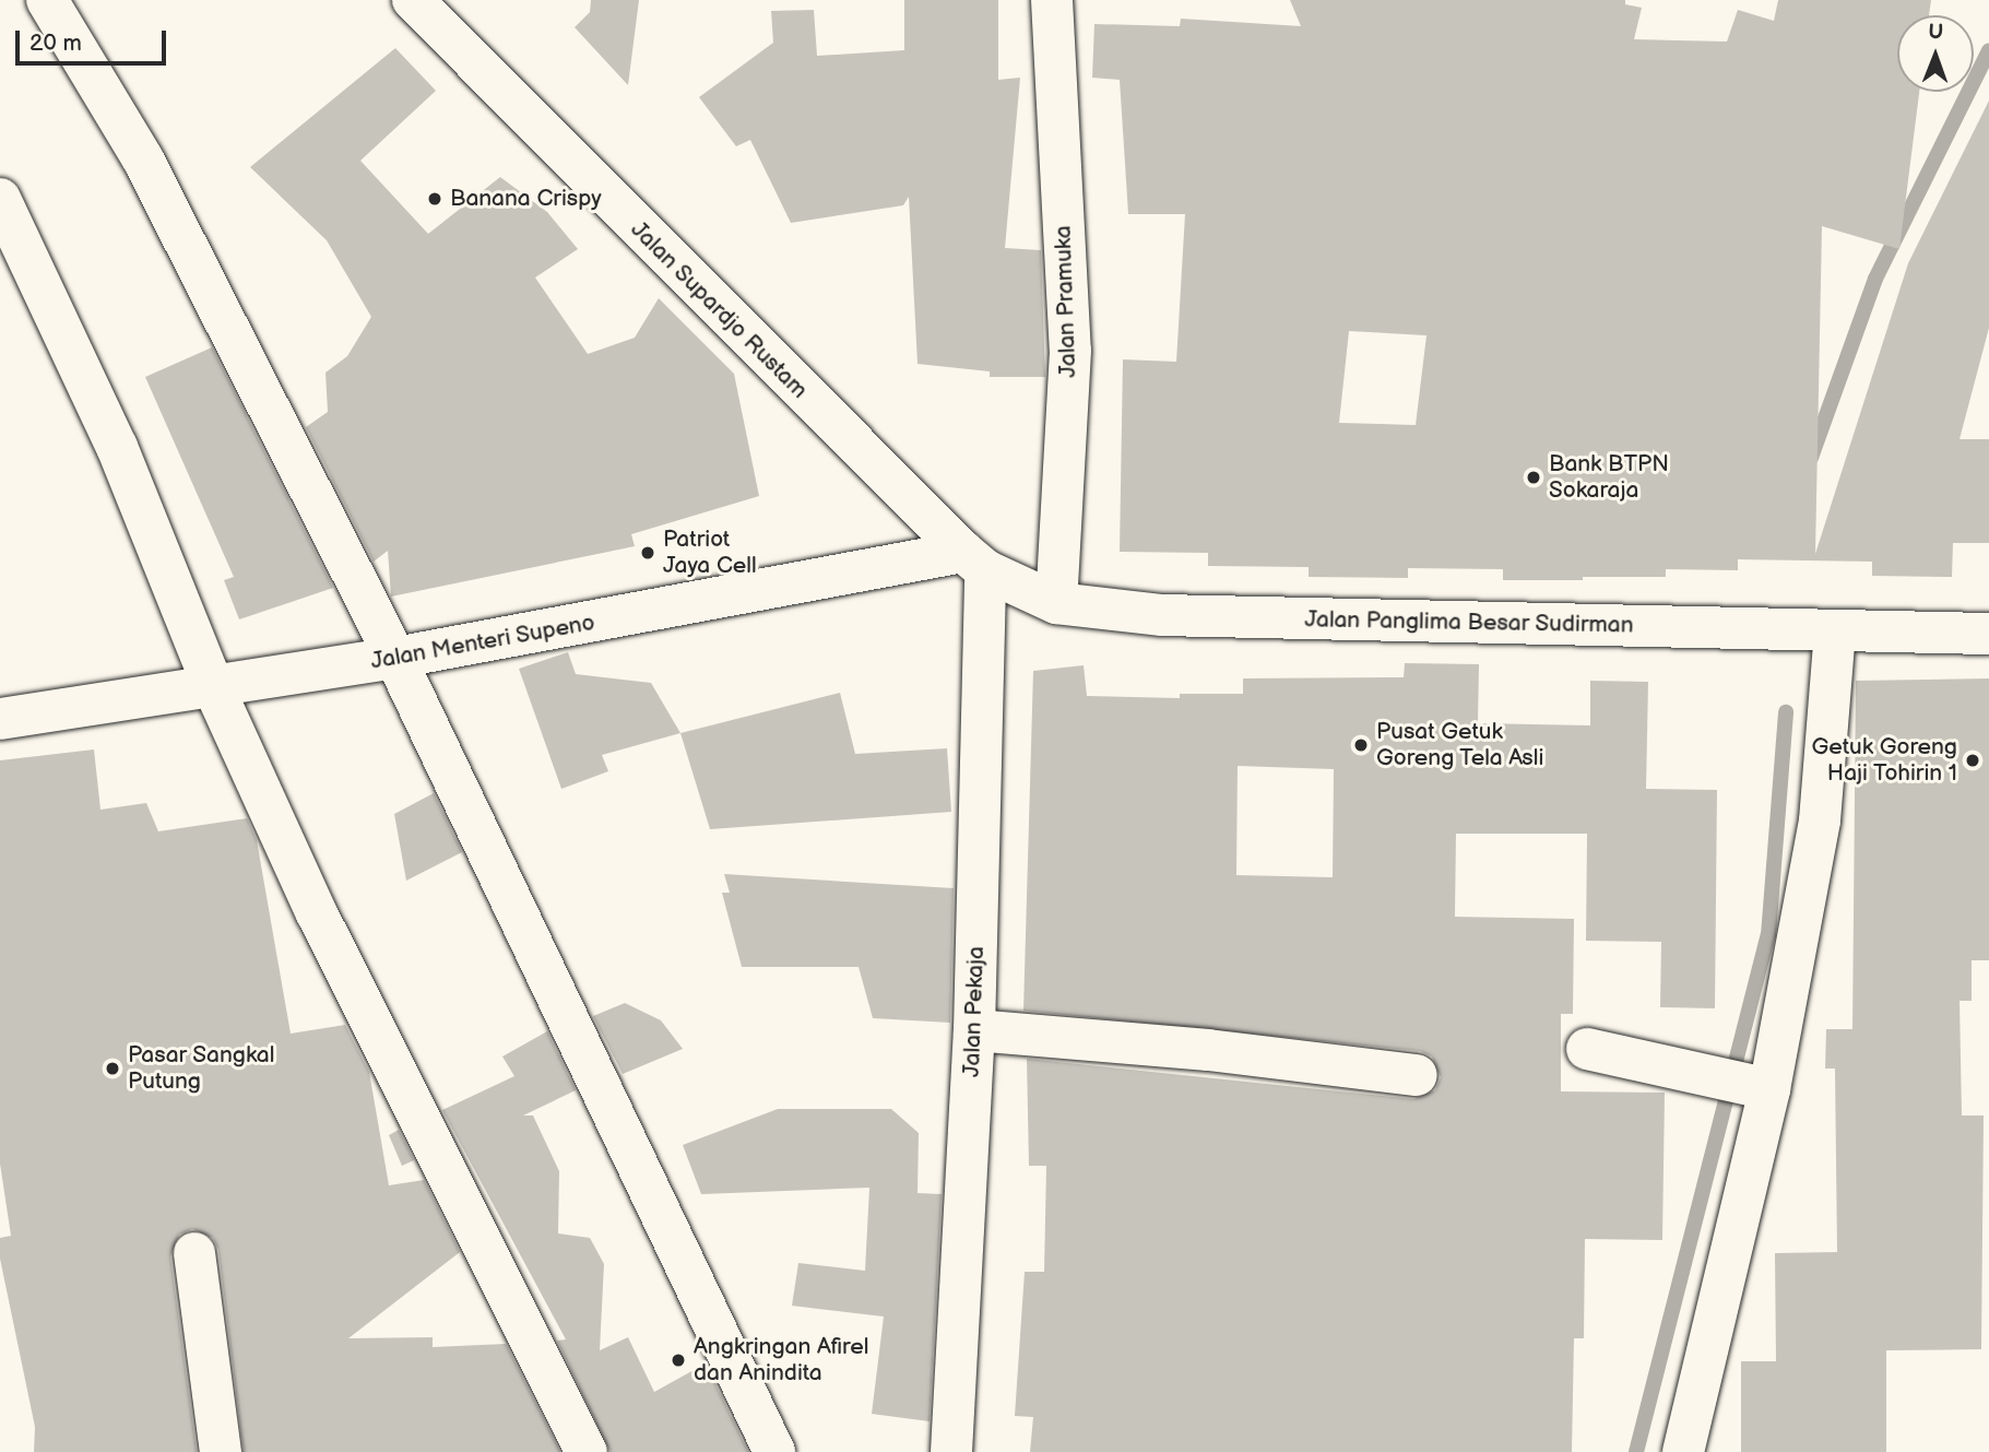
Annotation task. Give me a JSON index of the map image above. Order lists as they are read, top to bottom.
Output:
{
  "streets": {
    "main road": [
      "Jalan Pramuka",
      "Jalan Supardjo Rustam",
      "Jalan Panglima Besar Sudirman",
      "Jalan Menteri Supeno",
      "Jalan Pekaja"
    ]
  },
  "crossings": [
    ["Jalan Pramuka", "Jalan Panglima Besar Sudirman"],
    ["Jalan Supardjo Rustam", "Jalan Panglima Besar Sudirman"],
    ["Jalan Supardjo Rustam", "Jalan Menteri Supeno"],
    ["Jalan Supardjo Rustam", "Jalan Pekaja"],
    ["Jalan Panglima Besar Sudirman", "Jalan Menteri Supeno"],
    ["Jalan Panglima Besar Sudirman", "Jalan Pekaja"],
    ["Jalan Menteri Supeno", "Jalan Pekaja"]
  ],
  "places": [
    "Banana Crispy",
    "Bank BTPN Sokaraja",
    "Patriot Jaya Cell",
    "Pusat Getuk Goreng Tela Asli",
    "Getuk Goreng Haji Tohirin 1",
    "Pasar Sangkal Putung",
    "Angkringan Afirel dan Anindita"
  ],
  "scale_bar": "20 m",
  "north": "top"
}
